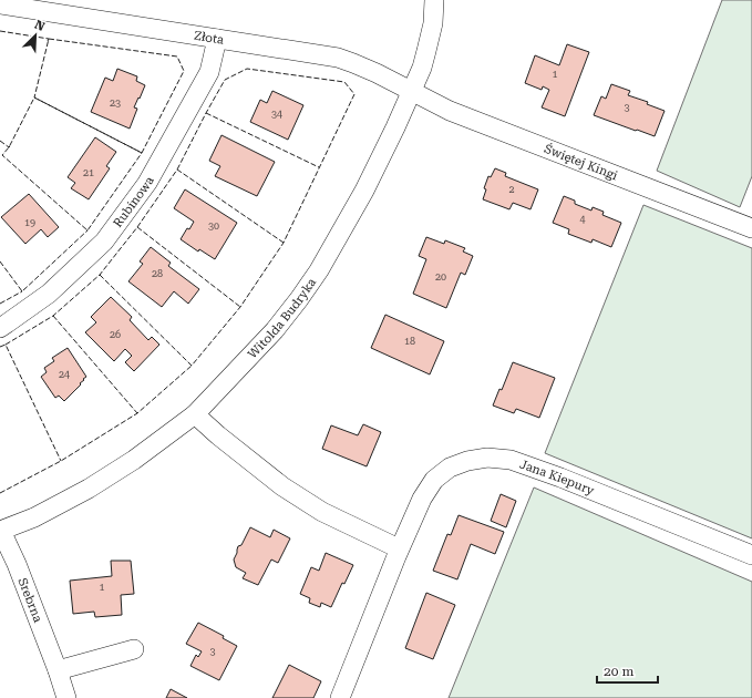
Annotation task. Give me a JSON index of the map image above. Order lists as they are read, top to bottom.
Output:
{
  "streets": {
    "street": [
      "Złota",
      "Świętej Kingi",
      "Rubinowa",
      "Witolda Budryka",
      "Jana Kiepury",
      "Srebrna"
    ]
  },
  "crossings": [
    ["Złota", "Świętej Kingi"],
    ["Złota", "Rubinowa"],
    ["Złota", "Witolda Budryka"],
    ["Świętej Kingi", "Witolda Budryka"],
    ["Witolda Budryka", "Srebrna"]
  ],
  "house_numbers": [
    "1",
    "23",
    "3",
    "34",
    "21",
    "2",
    "4",
    "19",
    "30",
    "28",
    "20",
    "26",
    "18",
    "24",
    "1",
    "3"
  ],
  "scale_bar": "20 m",
  "north": "top right"
}
